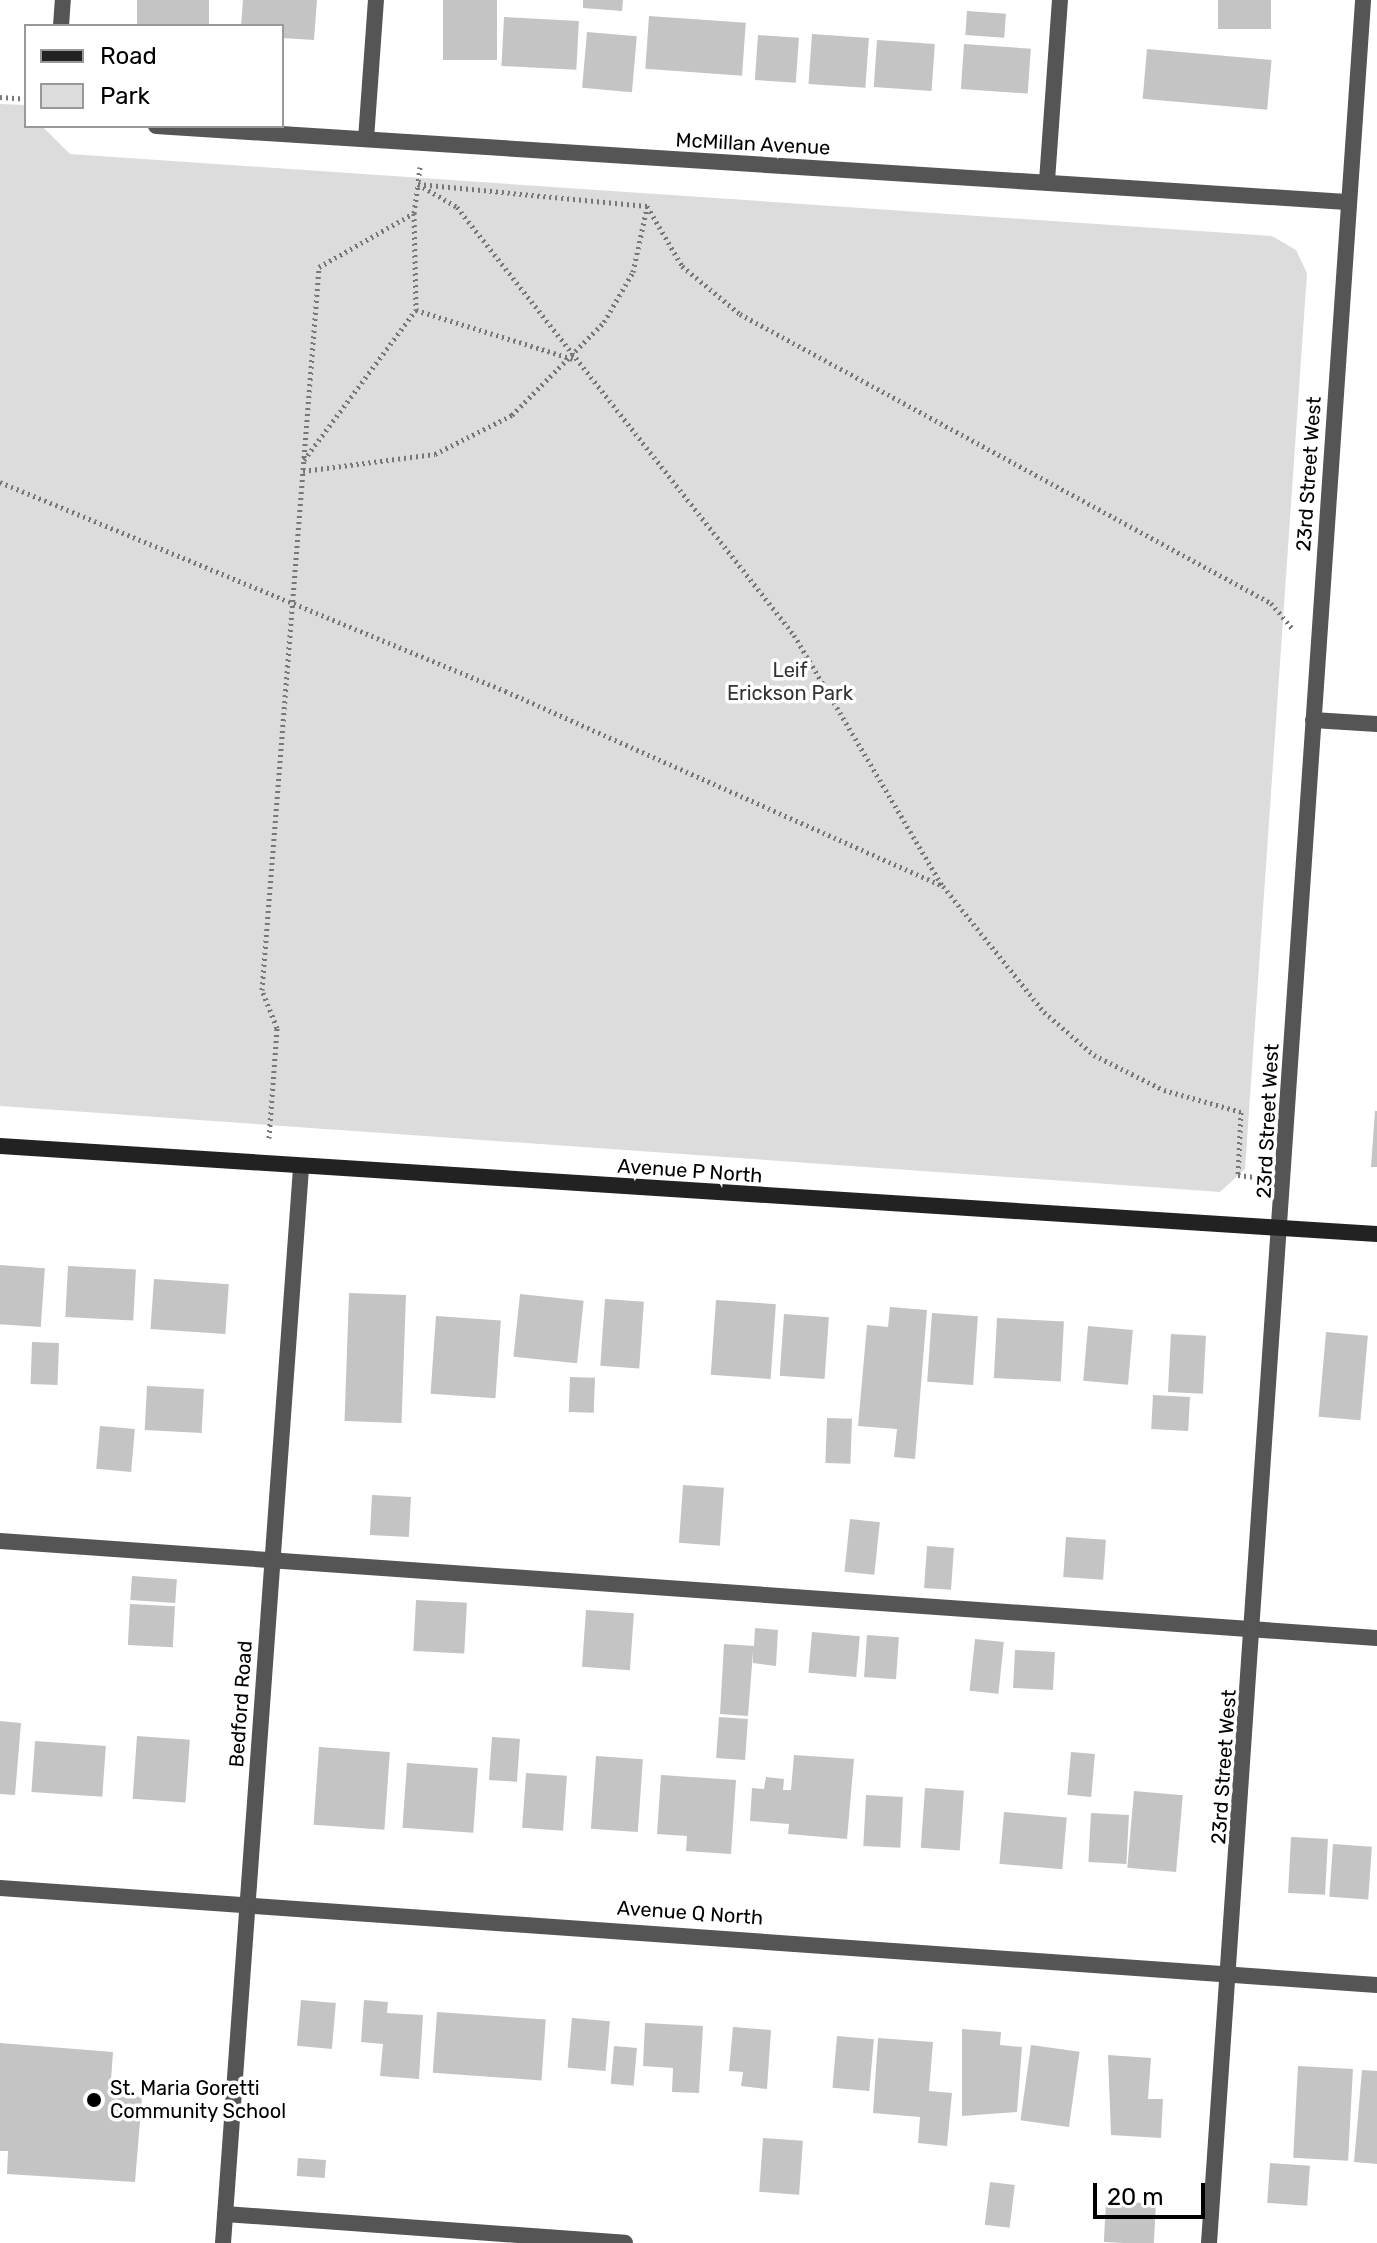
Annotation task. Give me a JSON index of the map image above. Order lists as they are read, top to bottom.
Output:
{
  "streets": {
    "main road": ["Avenue P North"],
    "street": [
      "McMillan Avenue",
      "23rd Street West",
      "Bedford Road",
      "Avenue Q North"
    ]
  },
  "crossings": [
    ["McMillan Avenue", "23rd Street West"],
    ["23rd Street West", "Avenue P North"],
    ["23rd Street West", "Avenue Q North"],
    ["Avenue P North", "Bedford Road"],
    ["Bedford Road", "Avenue Q North"]
  ],
  "parks": ["Leif Erickson Park"],
  "places": ["St. Maria Goretti Community School"],
  "legend": ["Road", "Park"],
  "scale_bar": "20 m"
}
